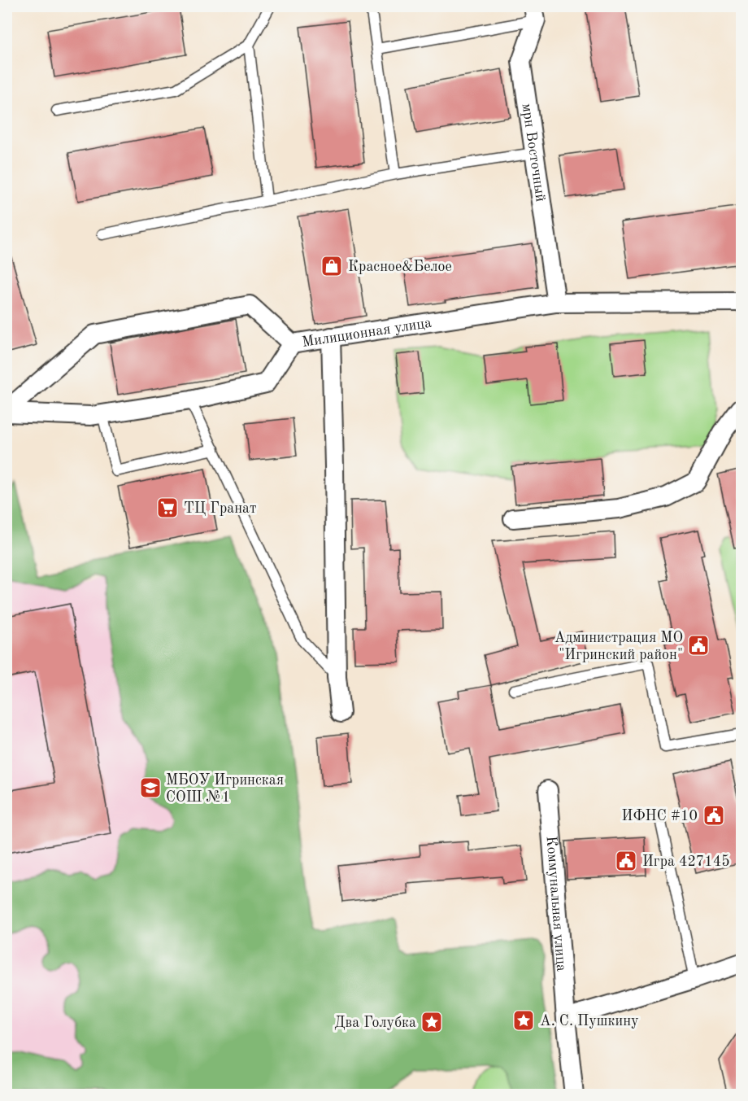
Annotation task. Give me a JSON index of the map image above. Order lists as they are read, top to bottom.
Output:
{
  "streets": {
    "street": ["мрн Восточный", "Милиционная улица", "Коммунальная улица"]
  },
  "crossings": [
    ["мрн Восточный", "Милиционная улица"]
  ],
  "places": {
    "shop": ["Красное&Белое"],
    "supermarket": ["ТЦ Гранат"],
    "public building": ["Администрация МО \"Игринский район\"", "ИФНС #10", "Игра 427145"],
    "school or university": ["МБОУ Игринская СОШ №1"],
    "place": ["А. С. Пушкину", "Два Голубка"]
  }
}
